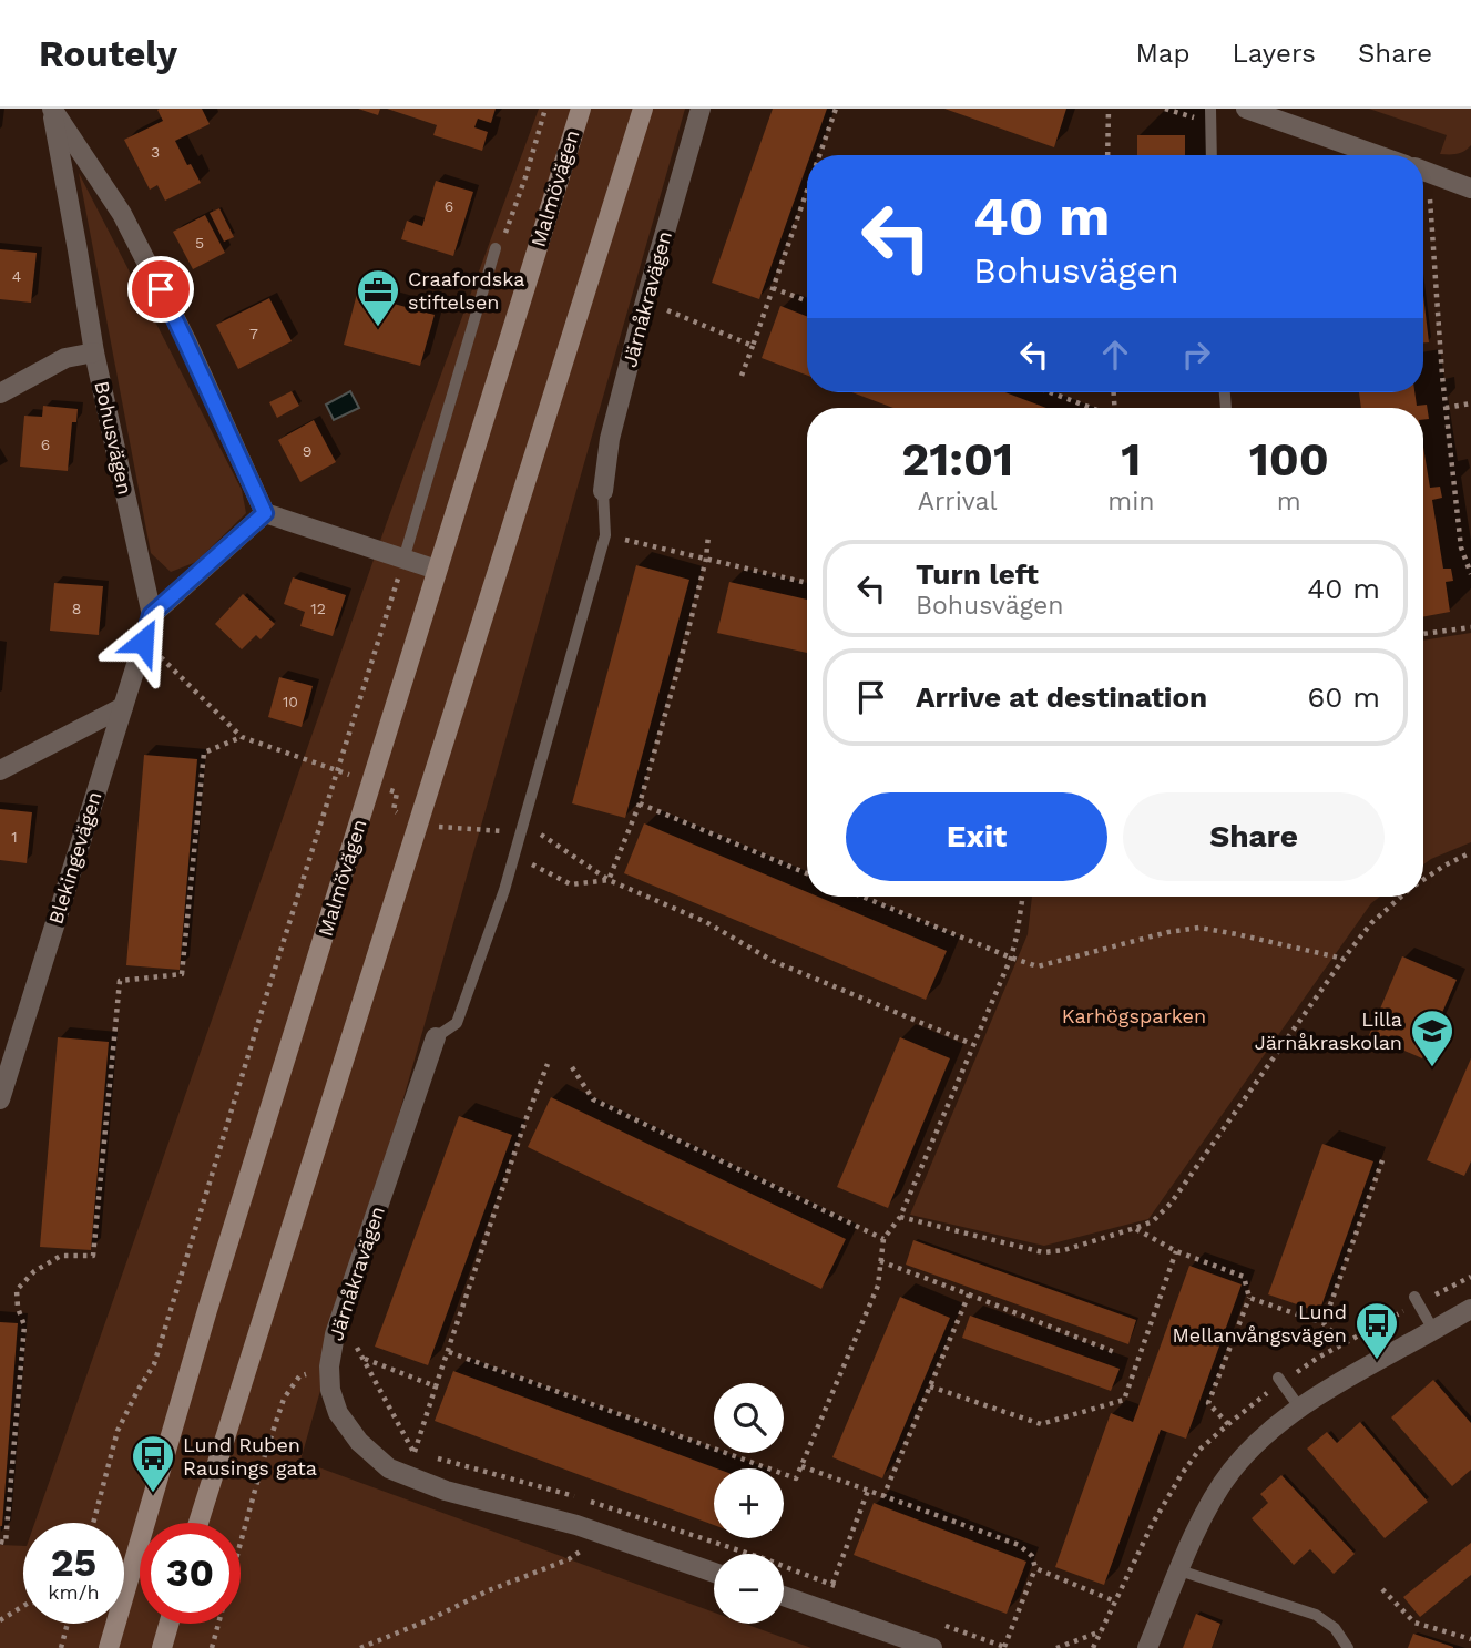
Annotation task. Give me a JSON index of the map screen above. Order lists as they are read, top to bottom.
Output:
{
  "streets": {
    "main road": ["Malmövägen"],
    "street": ["Järnåkravägen", "Bohusvägen", "Blekingevägen"]
  },
  "crossings": [
    ["Bohusvägen", "Blekingevägen"]
  ],
  "parks": ["Karhögsparken"],
  "places": {
    "office": ["Craafordska stiftelsen"],
    "school or university": ["Lilla Järnåkraskolan"],
    "bus stop": ["Lund Mellanvångsvägen", "Lund Ruben Rausings gata"]
  },
  "house_numbers": [
    "3",
    "6",
    "5",
    "4",
    "7",
    "6",
    "9",
    "8",
    "12",
    "10",
    "1"
  ],
  "page": {
    "header": "Routely",
    "nav": ["Map", "Layers", "Share"],
    "turn": ["40 m", "Bohusvägen"],
    "eta": [
      "21:01",
      "Arrival",
      "1",
      "min",
      "100",
      "m"
    ],
    "list": [
      {
        "name": "Turn left",
        "note": "Bohusvägen",
        "value": "40 m"
      },
      {
        "name": "Arrive at destination",
        "value": "60 m"
      }
    ],
    "buttons": ["Exit", "Share"],
    "map_buttons": ["+", "−"],
    "speed": "25 km/h",
    "limit": "30"
  }
}
